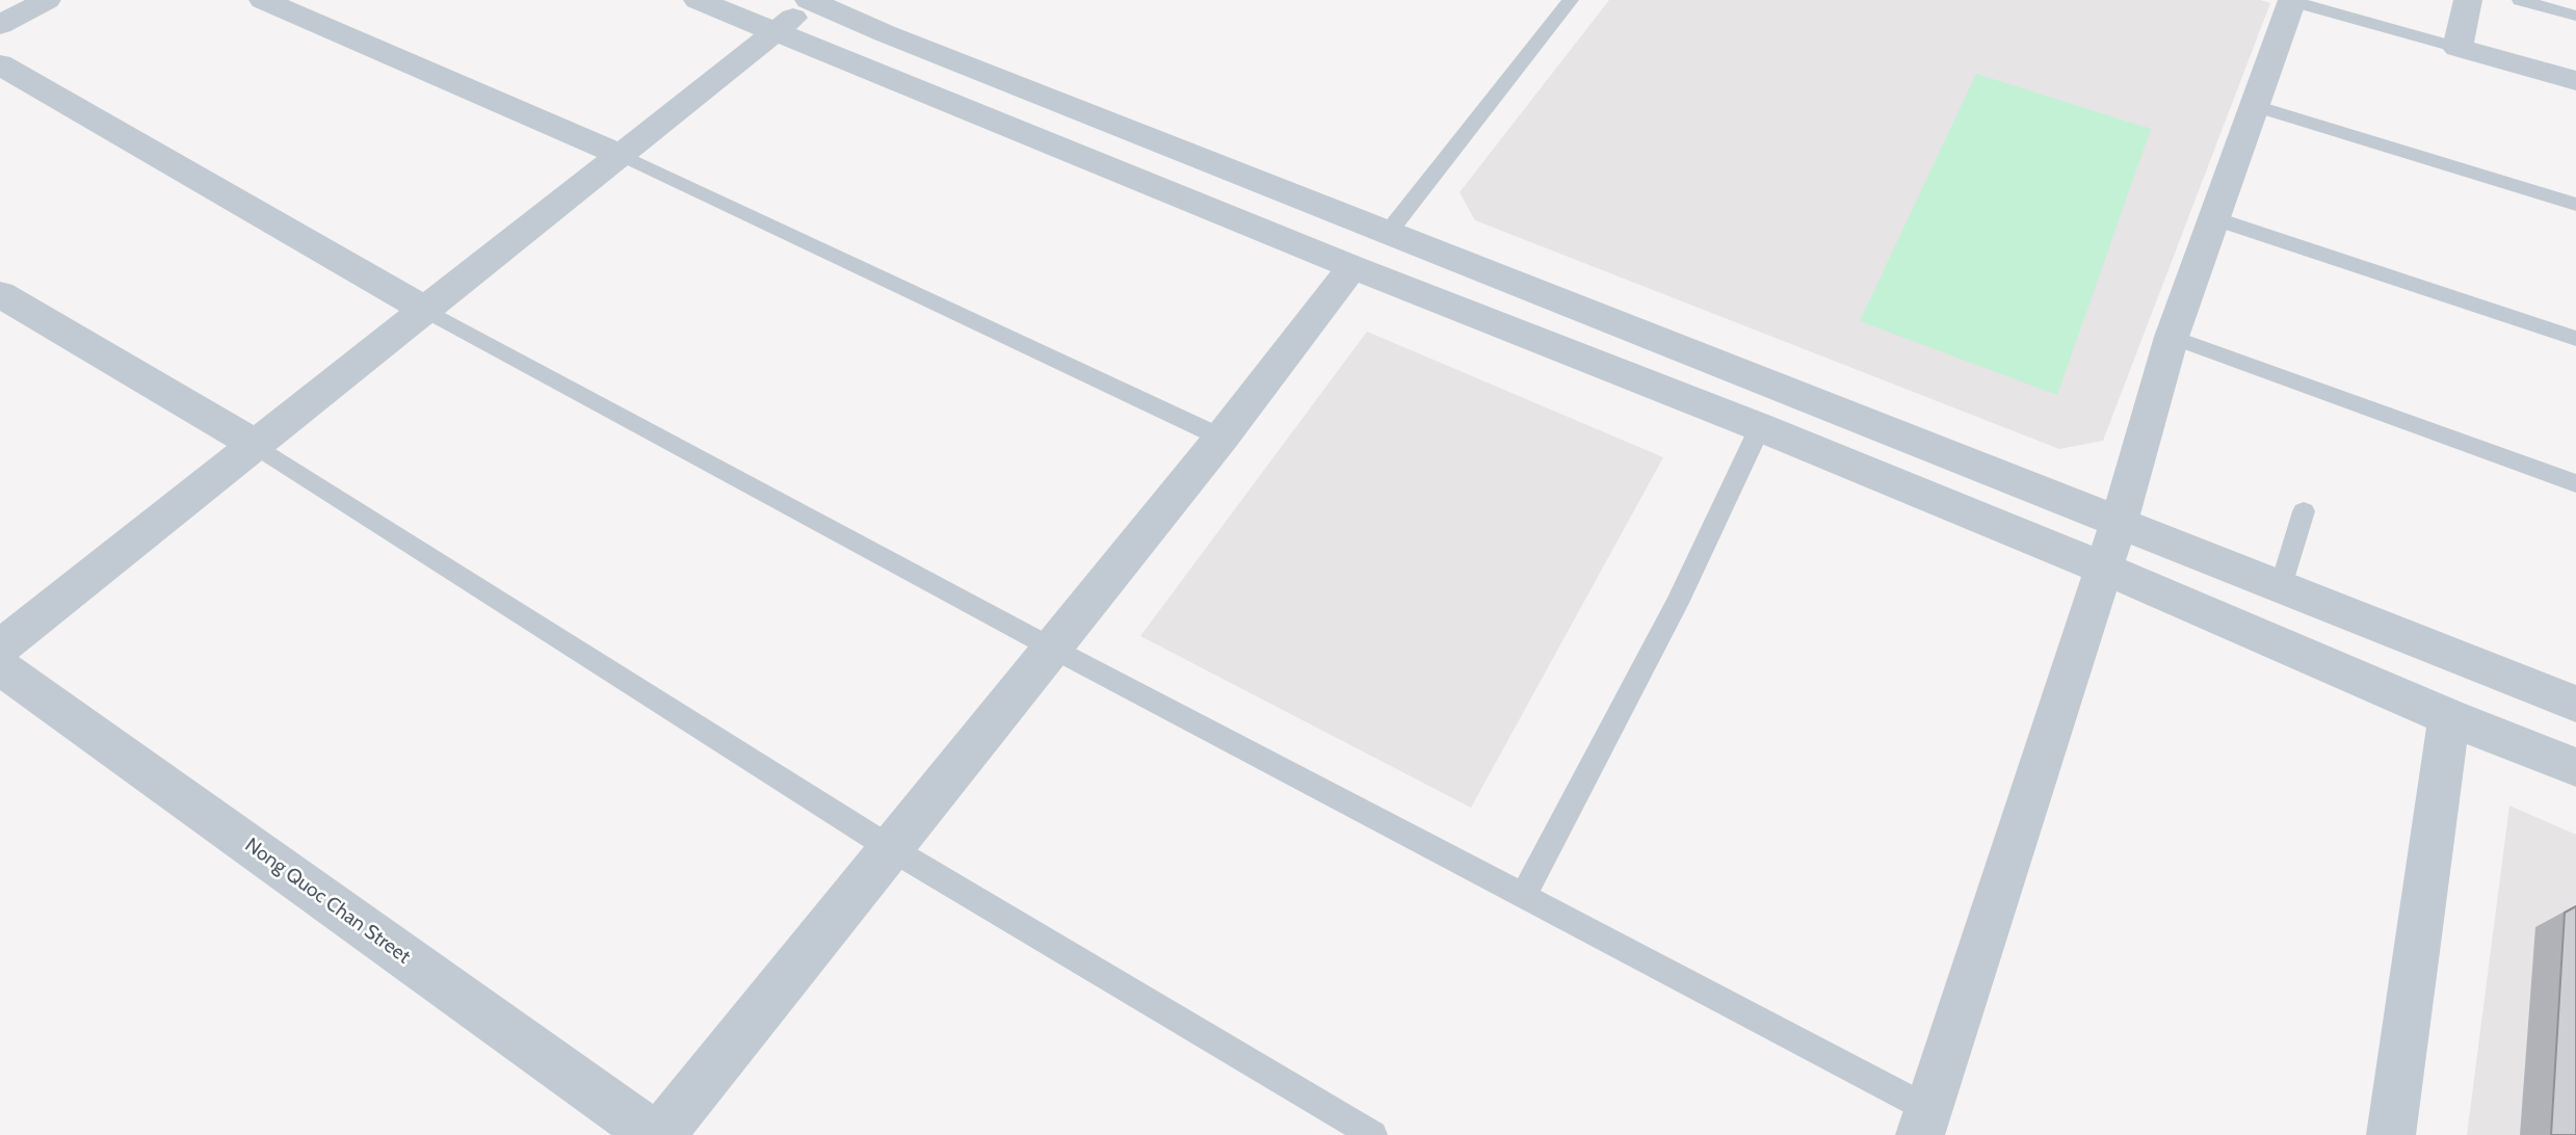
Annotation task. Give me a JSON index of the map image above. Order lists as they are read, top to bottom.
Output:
{
  "streets": {
    "street": ["Nong Quoc Chan Street"]
  }
}
